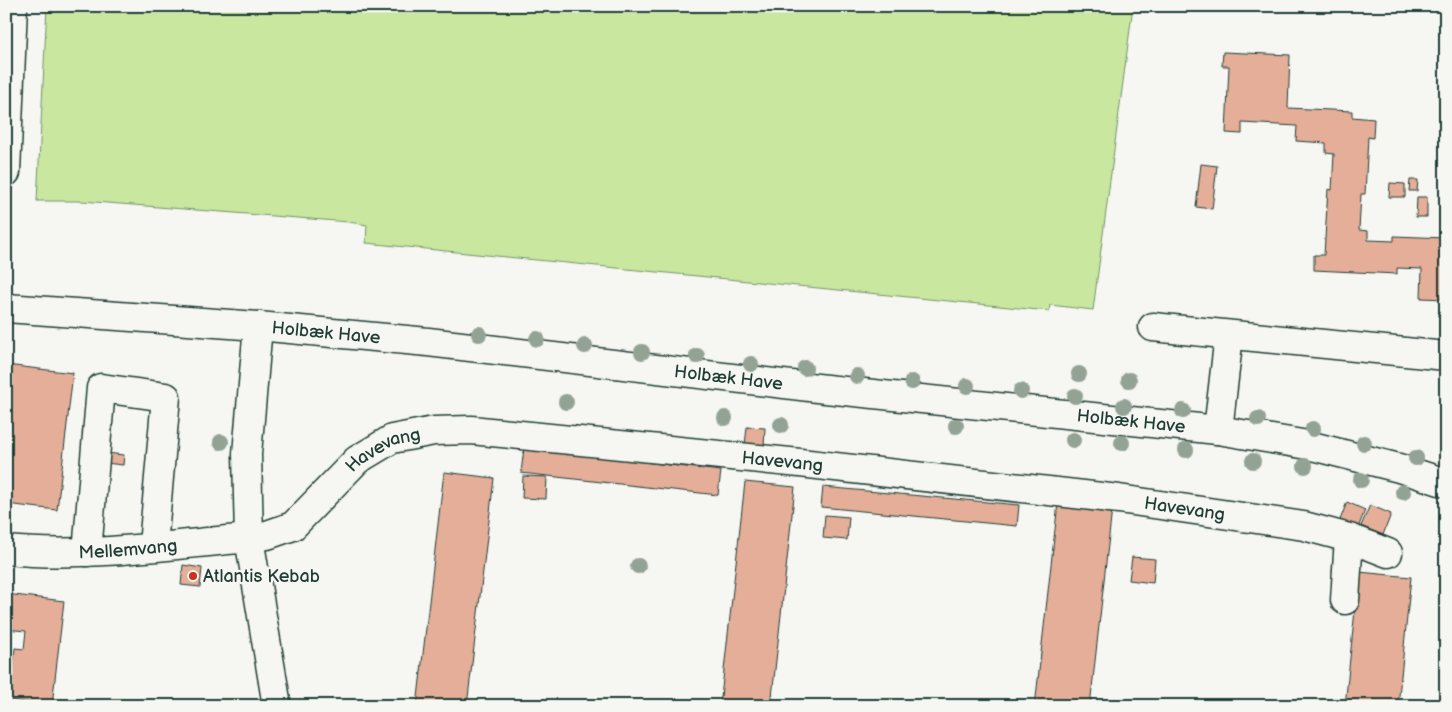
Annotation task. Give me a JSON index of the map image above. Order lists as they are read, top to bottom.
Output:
{
  "streets": {
    "street": ["Holbæk Have", "Havevang", "Mellemvang"]
  },
  "crossings": [
    ["Havevang", "Mellemvang"]
  ],
  "places": ["Atlantis Kebab"]
}
